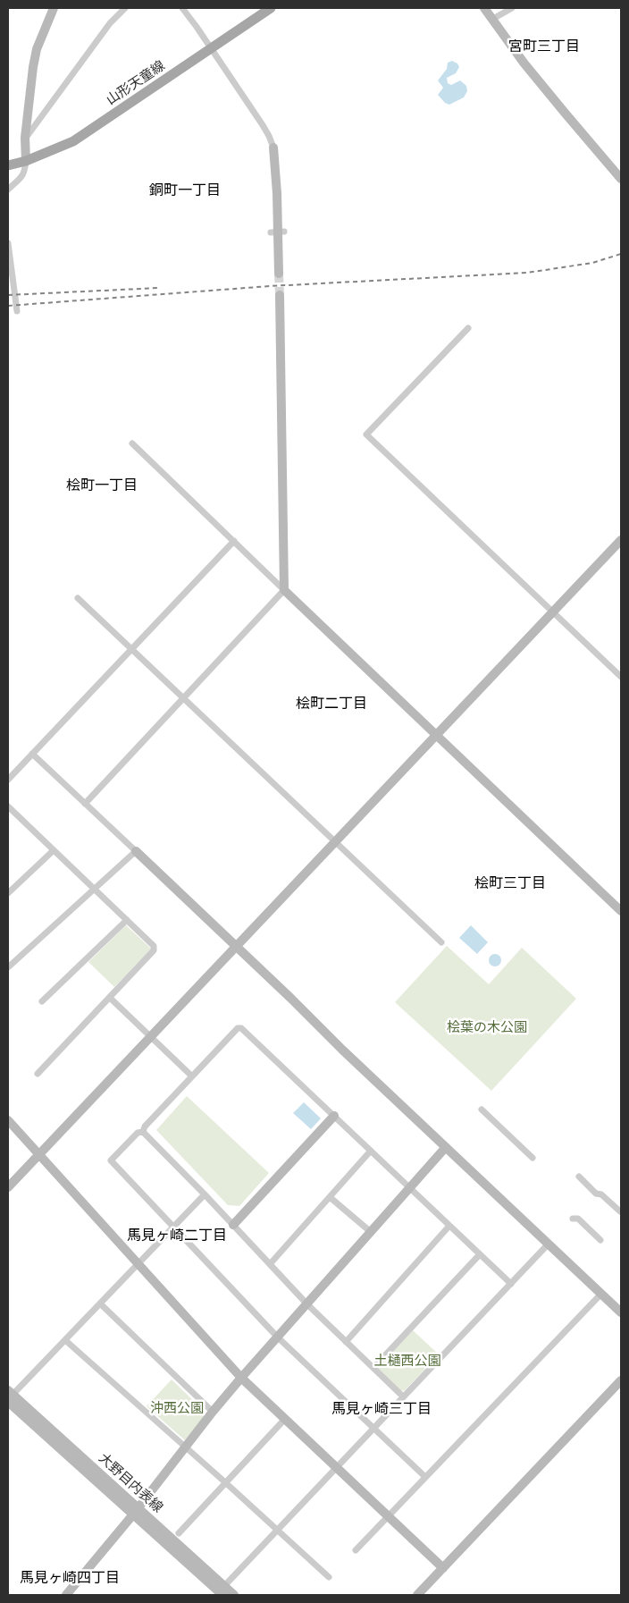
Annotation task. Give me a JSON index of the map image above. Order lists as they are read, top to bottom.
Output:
{
  "streets": {
    "main road": ["山形天童線"],
    "street": ["大野目内表線"]
  },
  "districts": [
    "宮町三丁目",
    "銅町一丁目",
    "桧町一丁目",
    "桧町二丁目",
    "桧町三丁目",
    "馬見ヶ崎二丁目",
    "馬見ヶ崎三丁目",
    "馬見ヶ崎四丁目"
  ],
  "parks": ["桧葉の木公園", "土樋西公園", "沖西公園"]
}
